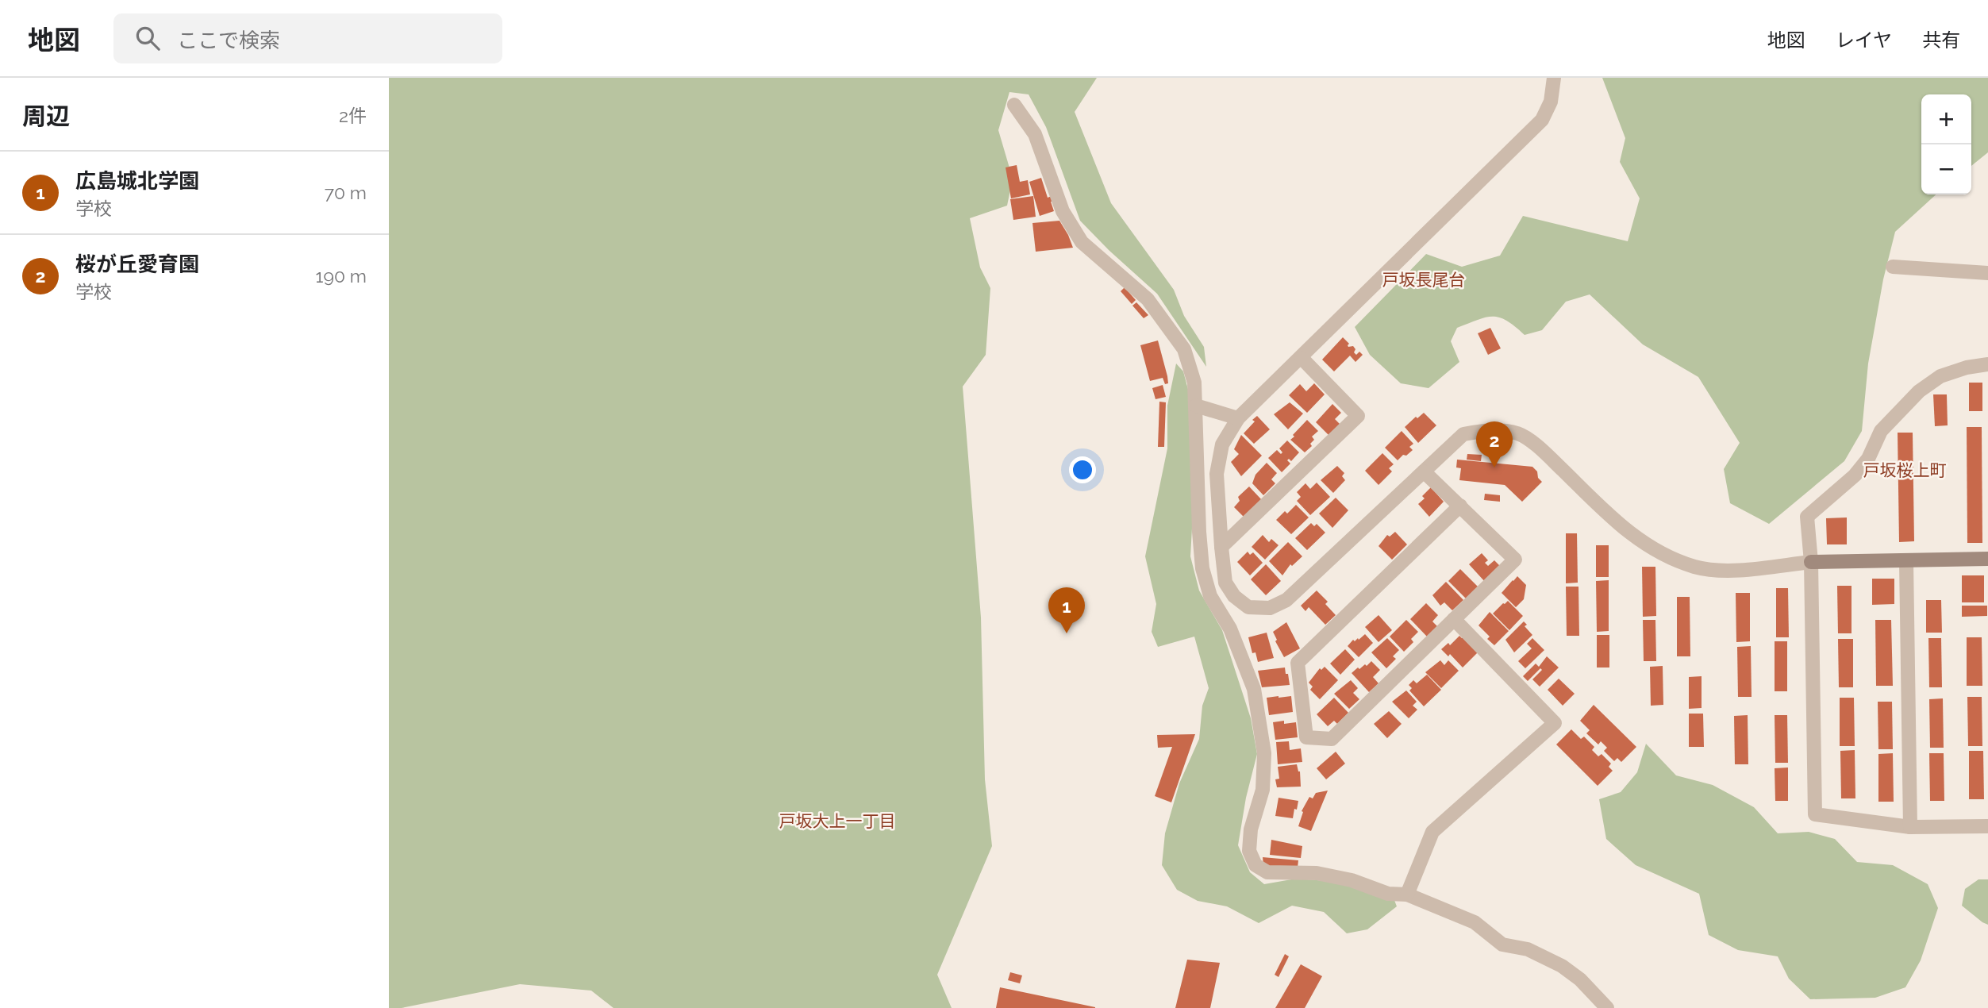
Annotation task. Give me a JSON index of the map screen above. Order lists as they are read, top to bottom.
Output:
{
  "districts": ["戸坂長尾台", "戸坂桜上町", "戸坂大上一丁目"],
  "page": {
    "header": "地図",
    "search": "ここで検索",
    "nav": ["地図", "レイヤ", "共有"],
    "heading": ["周辺", "2件"],
    "map_buttons": ["+", "−"],
    "list": [
      {
        "mark": "1",
        "name": "広島城北学園",
        "note": "学校",
        "value": "70 m"
      },
      {
        "mark": "2",
        "name": "桜が丘愛育園",
        "note": "学校",
        "value": "190 m"
      }
    ],
    "pins": ["2", "1"]
  }
}
